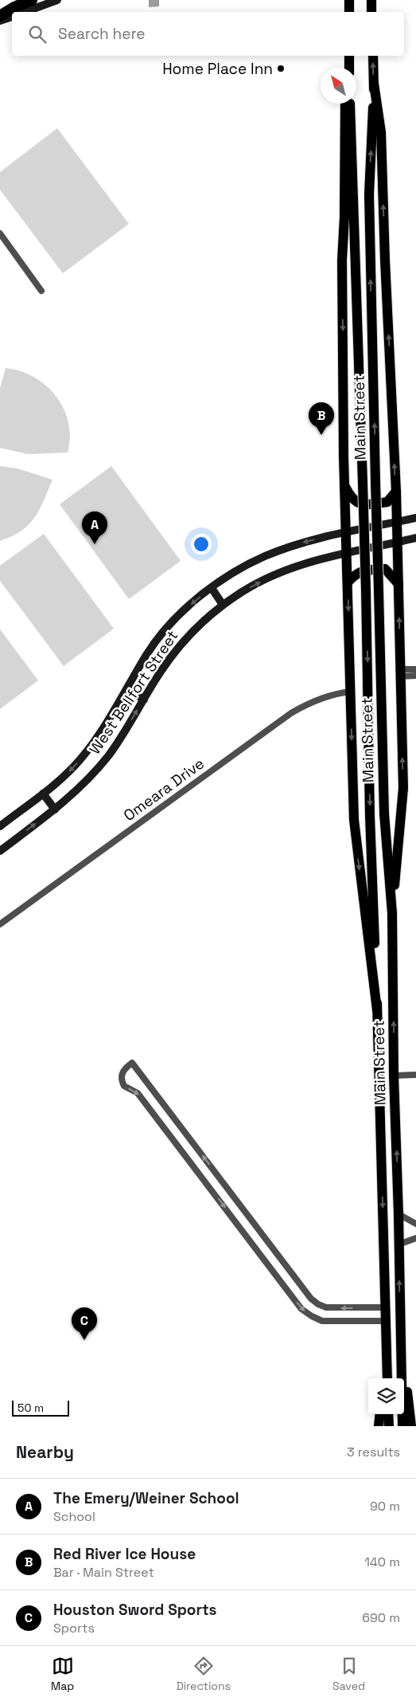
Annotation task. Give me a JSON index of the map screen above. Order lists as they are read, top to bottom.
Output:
{
  "streets": {
    "highway": ["Main Street"],
    "main road": ["West Bellfort Street"],
    "street": ["Omeara Drive"]
  },
  "places": ["Home Place Inn"],
  "scale_bar": "50 m",
  "north": "top left",
  "page": {
    "search": "Search here",
    "pins": ["B", "A", "C"],
    "scale": "50 m",
    "heading": ["Nearby", "3 results"],
    "list": [
      {
        "mark": "A",
        "name": "The Emery/Weiner School",
        "note": "School",
        "value": "90 m"
      },
      {
        "mark": "B",
        "name": "Red River Ice House",
        "note": "Bar · Main Street",
        "value": "140 m"
      },
      {
        "mark": "C",
        "name": "Houston Sword Sports",
        "note": "Sports",
        "value": "690 m"
      }
    ],
    "nav": ["Map", "Directions", "Saved"]
  }
}
